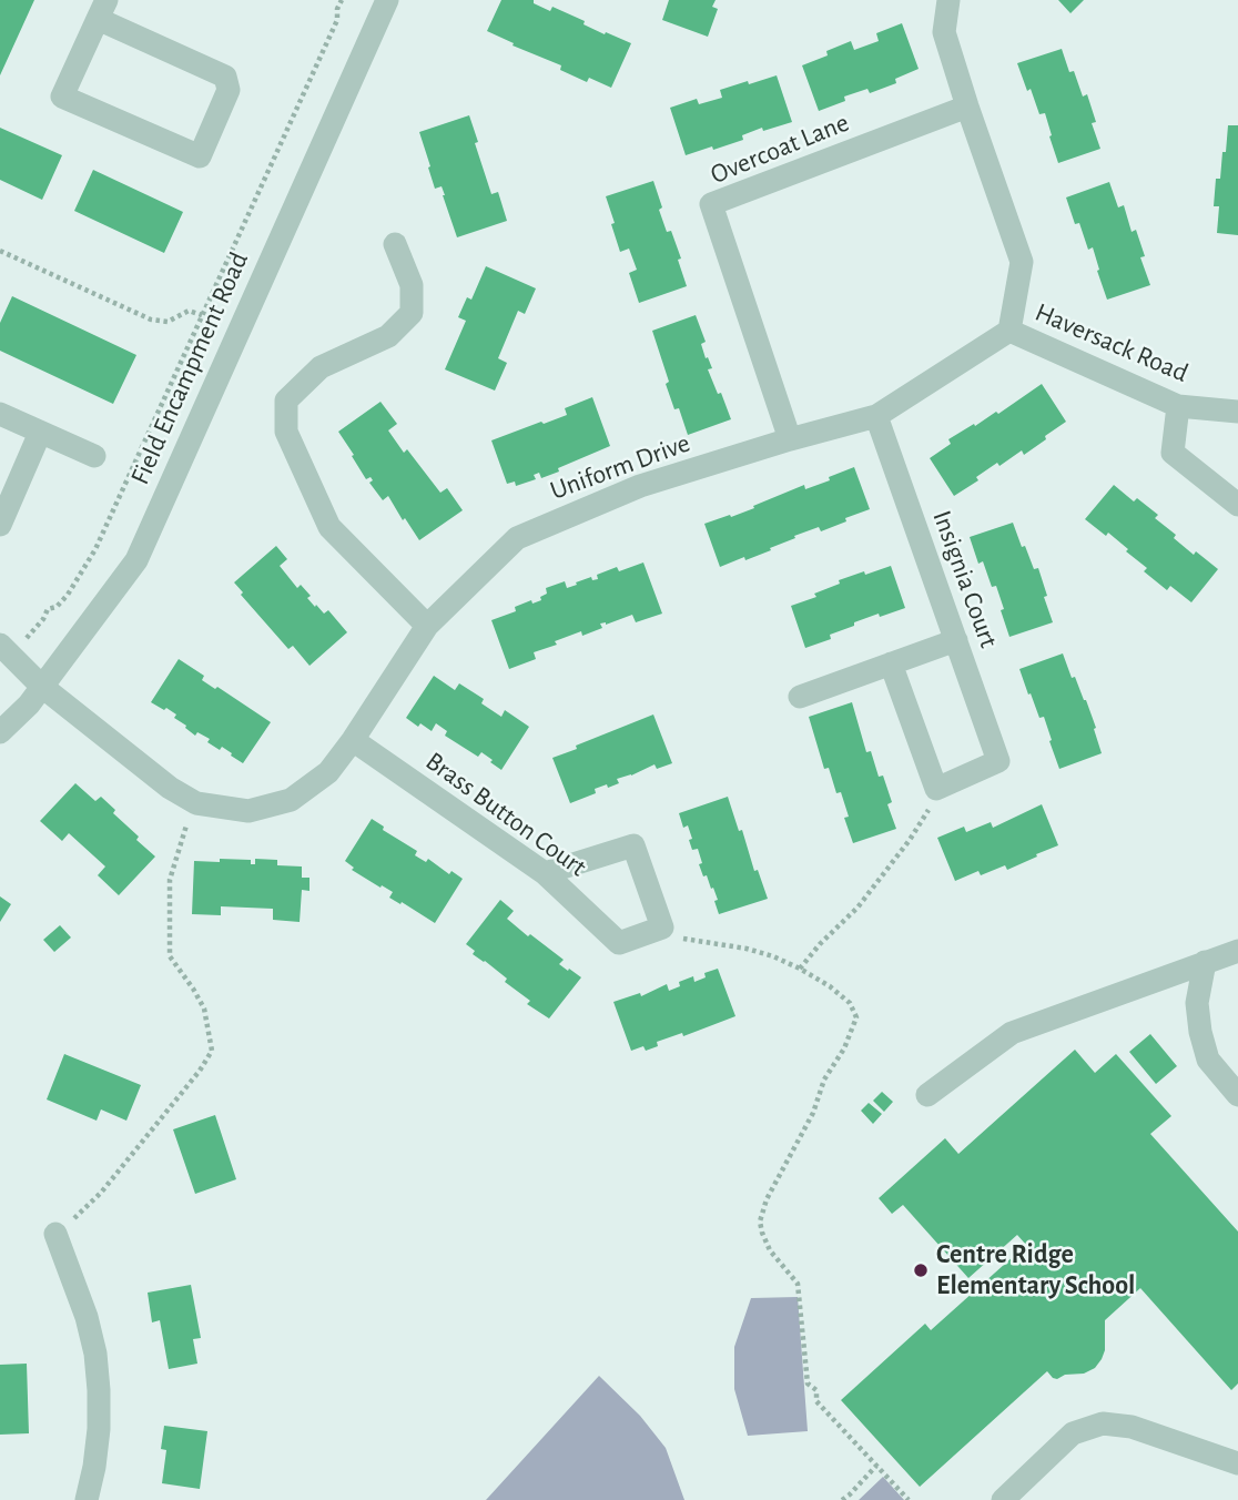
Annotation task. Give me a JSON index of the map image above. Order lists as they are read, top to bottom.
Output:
{
  "streets": {
    "street": [
      "Overcoat Lane",
      "Haversack Road",
      "Field Encampment Road",
      "Uniform Drive",
      "Insignia Court",
      "Brass Button Court"
    ]
  },
  "crossings": [
    ["Overcoat Lane", "Uniform Drive"],
    ["Haversack Road", "Uniform Drive"],
    ["Field Encampment Road", "Uniform Drive"],
    ["Uniform Drive", "Insignia Court"],
    ["Uniform Drive", "Brass Button Court"]
  ],
  "places": ["Centre Ridge Elementary School"]
}
